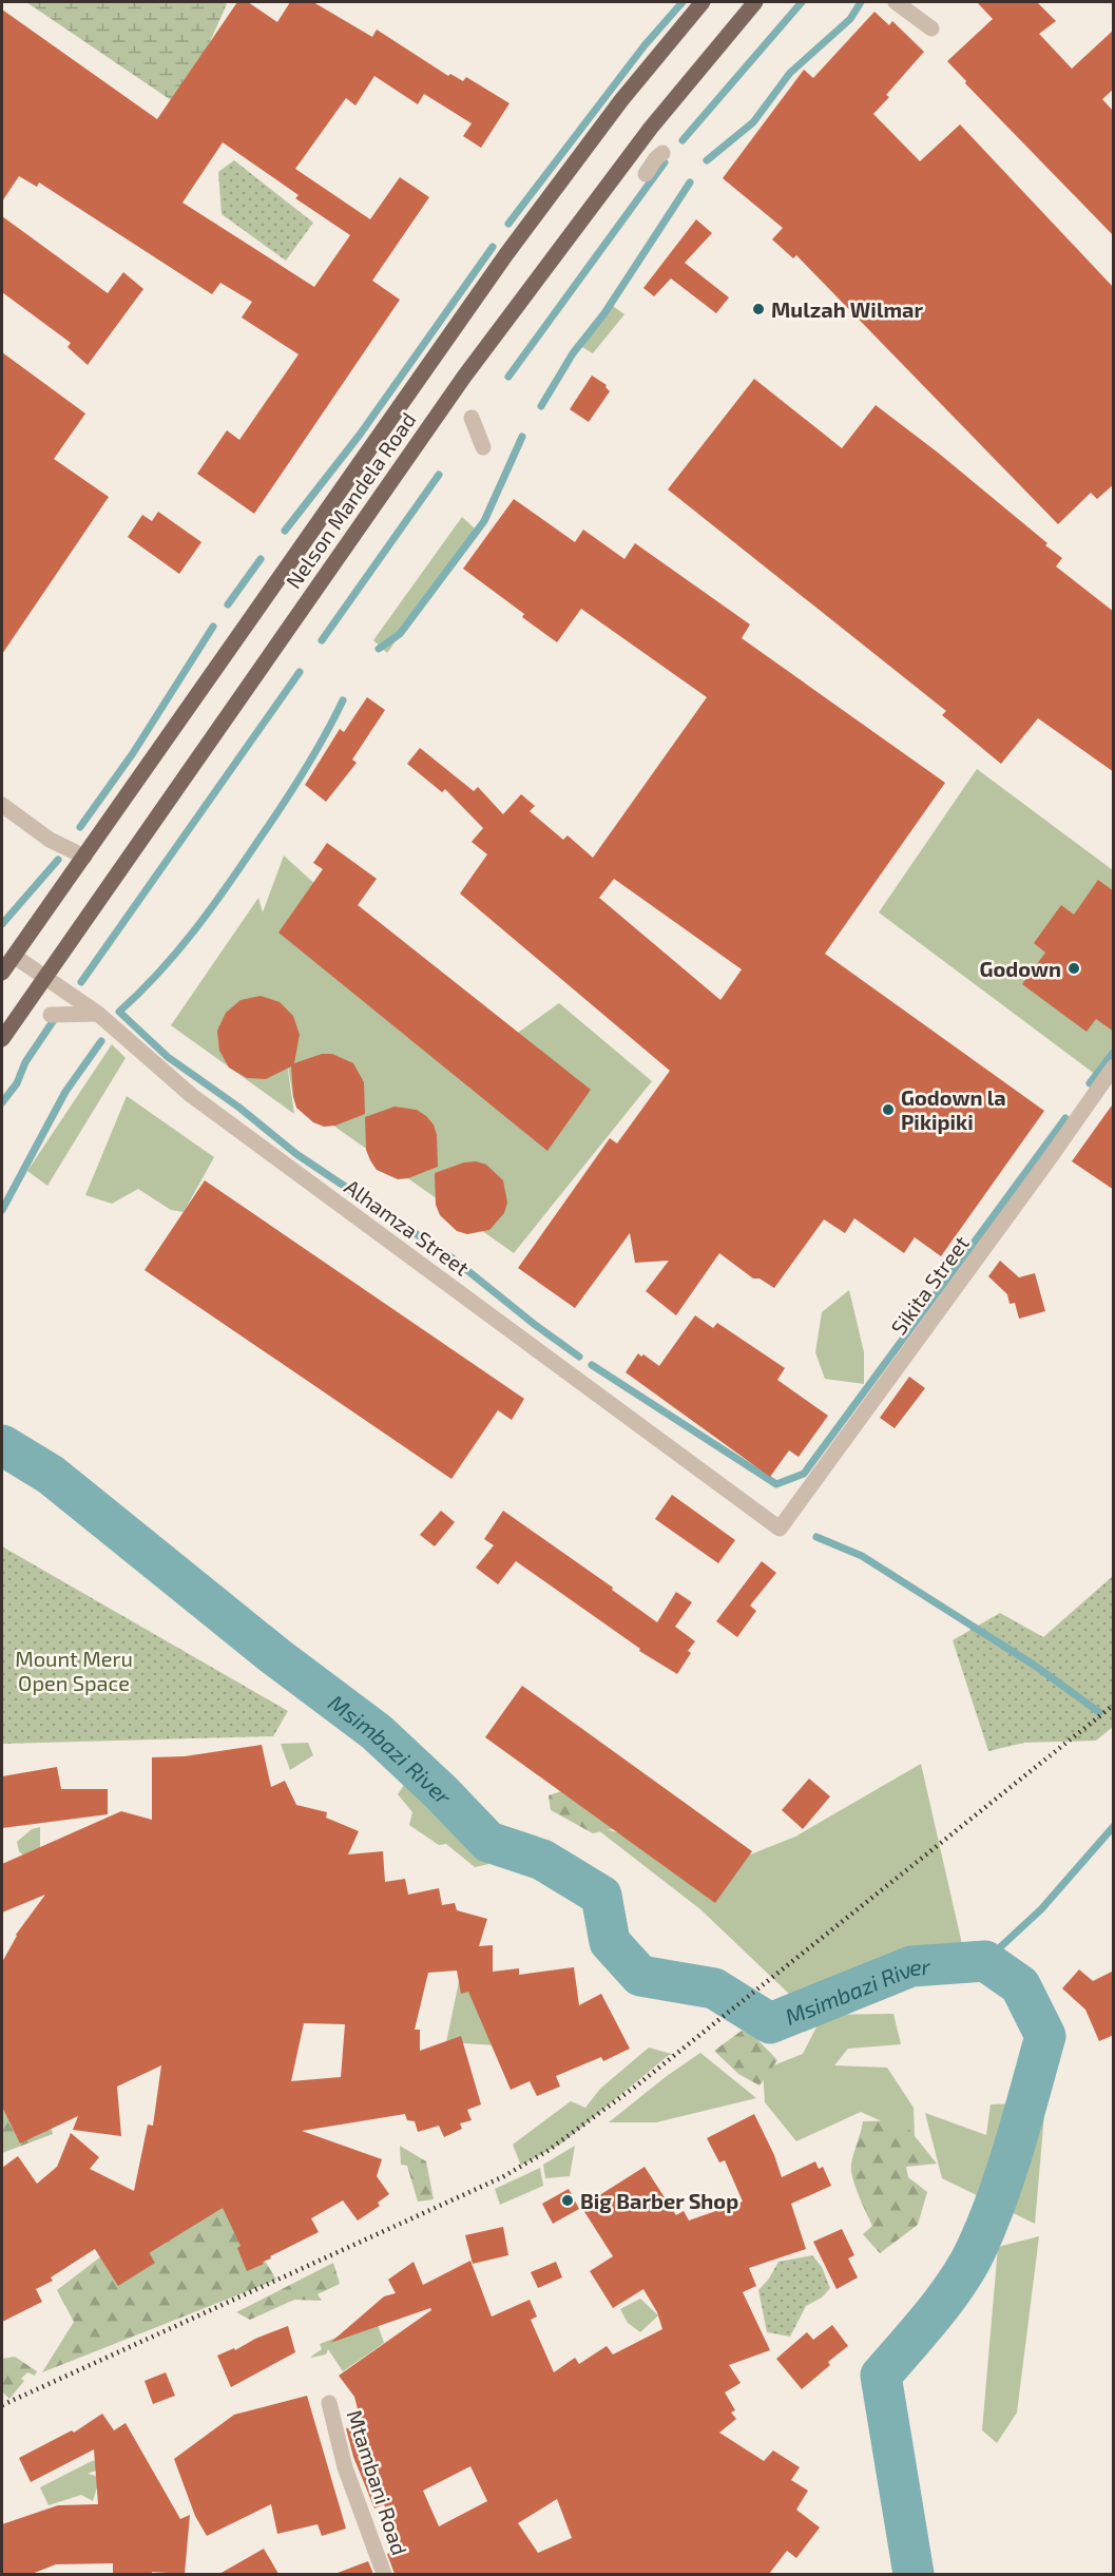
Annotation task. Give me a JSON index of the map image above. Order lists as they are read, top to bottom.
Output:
{
  "streets": {
    "main road": ["Nelson Mandela Road"],
    "street": ["Alhamza Street", "Sikita Street", "Mtambani Road"]
  },
  "crossings": [
    ["Nelson Mandela Road", "Alhamza Street"],
    ["Alhamza Street", "Sikita Street"]
  ],
  "water": ["Msimbazi River"],
  "parks": ["Mount Meru Open Space"],
  "places": [
    "Mulzah Wilmar",
    "Godown",
    "Godown la Pikipiki",
    "Big Barber Shop"
  ]
}
